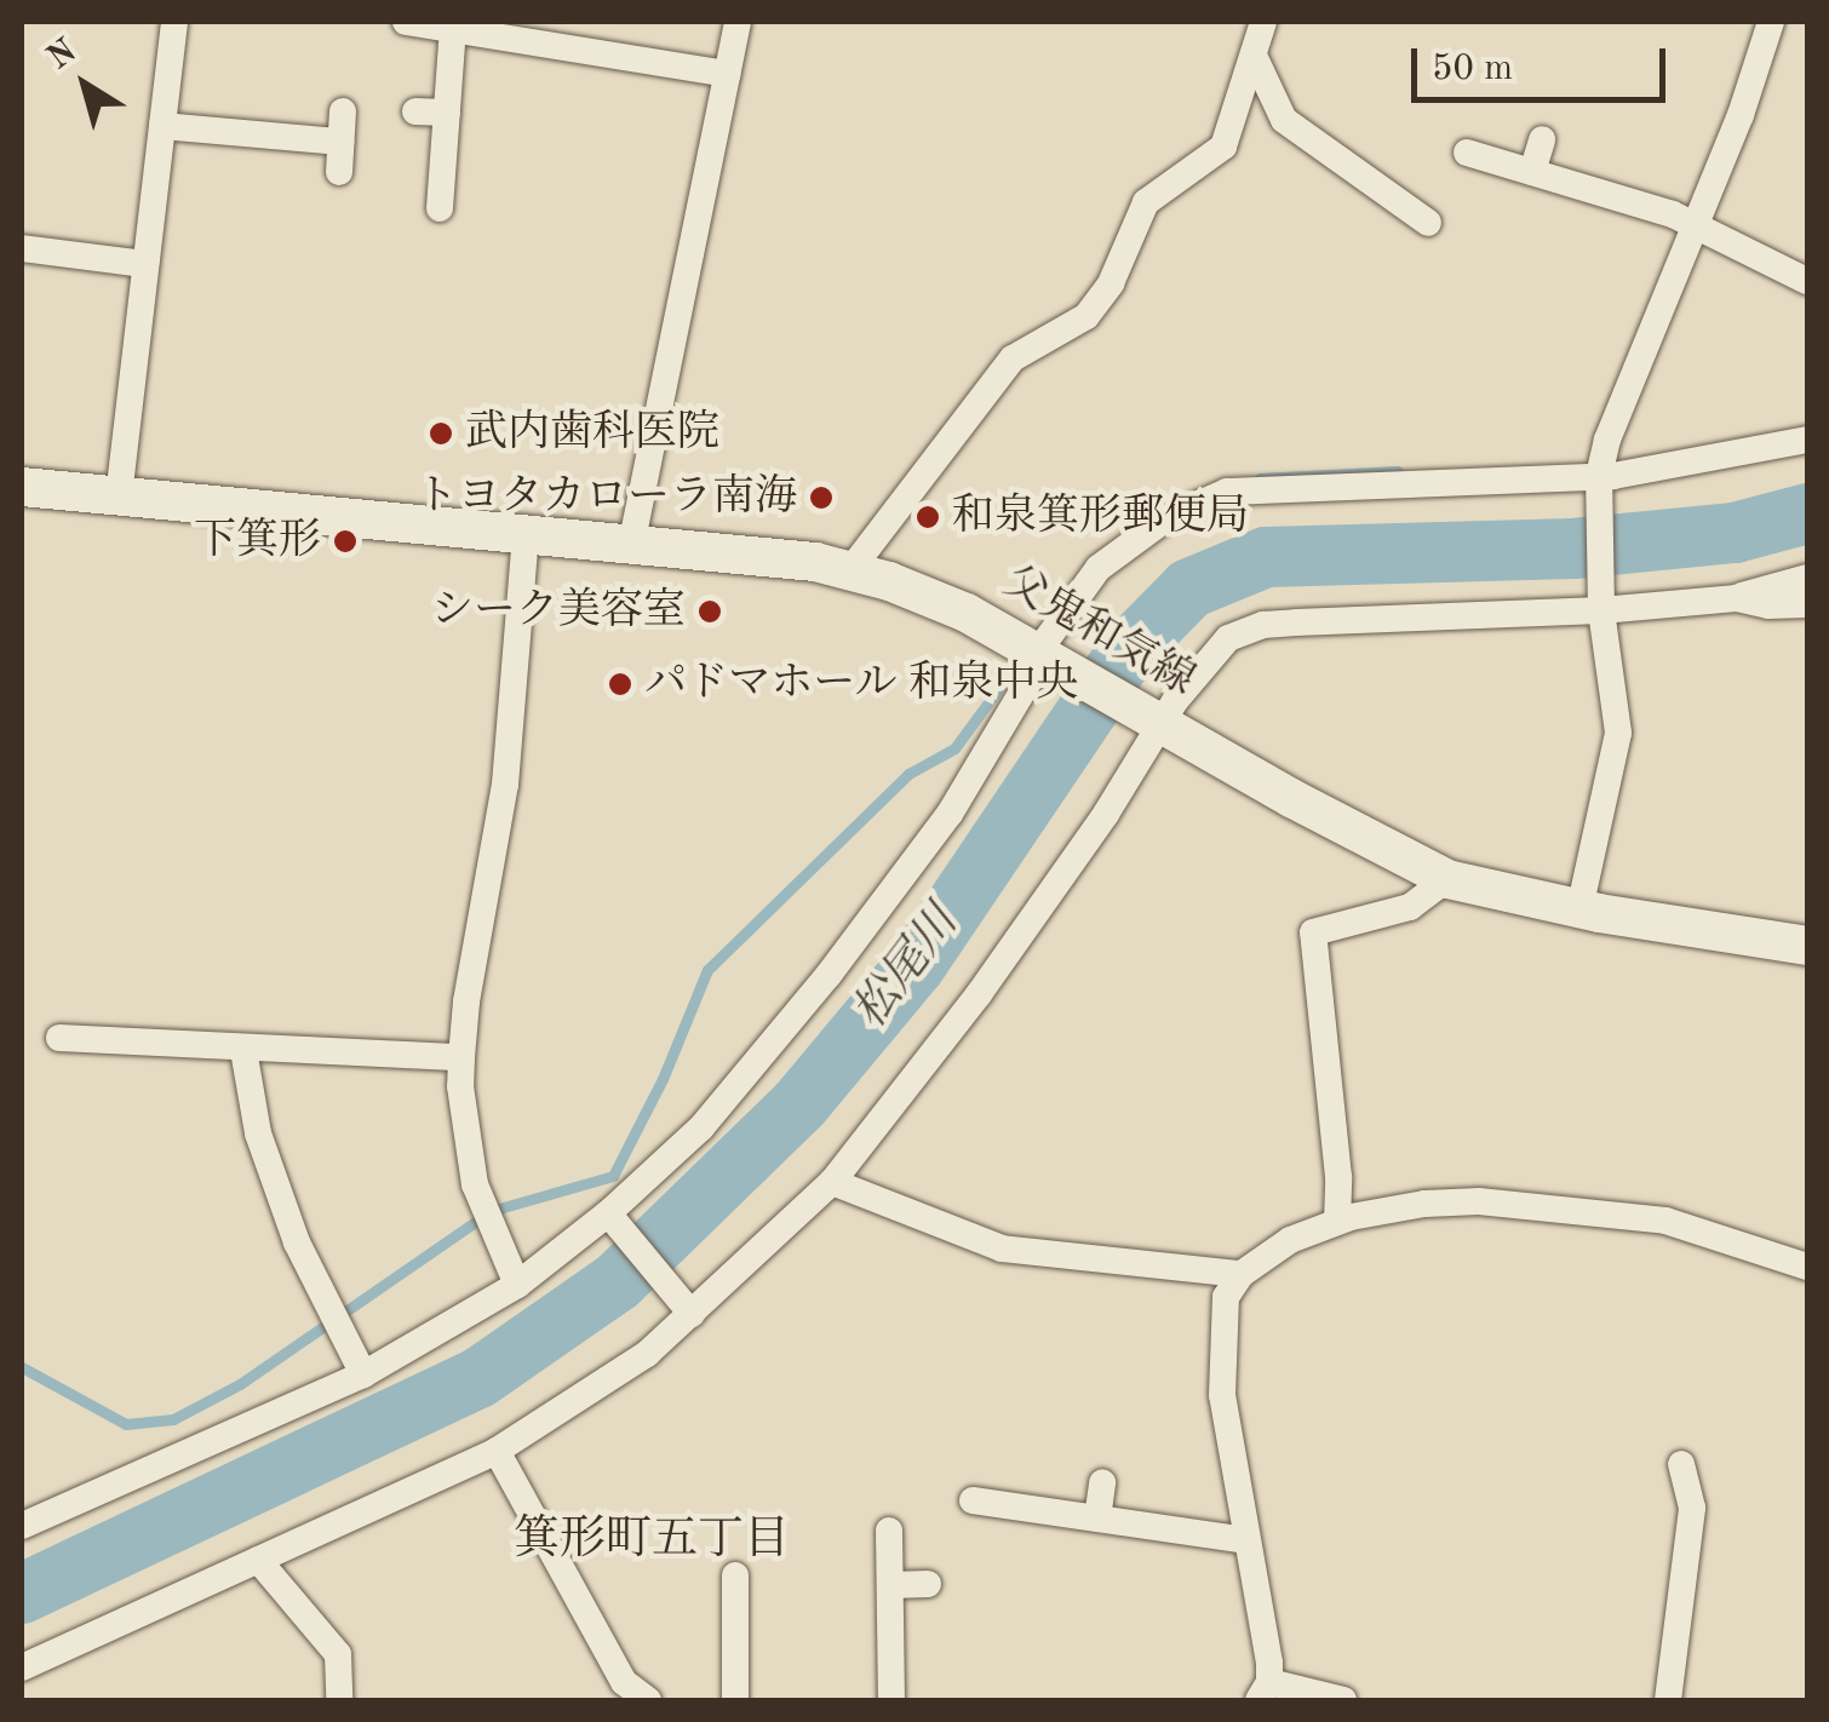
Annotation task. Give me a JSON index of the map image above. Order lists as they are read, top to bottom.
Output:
{
  "streets": {
    "main road": ["父鬼和気線"]
  },
  "districts": ["箕形町五丁目"],
  "water": ["松尾川"],
  "places": [
    "武内歯科医院",
    "トヨタカローラ南海",
    "和泉箕形郵便局",
    "下箕形",
    "シーク美容室",
    "パドマホール 和泉中央"
  ],
  "scale_bar": "50 m",
  "north": "top left"
}
